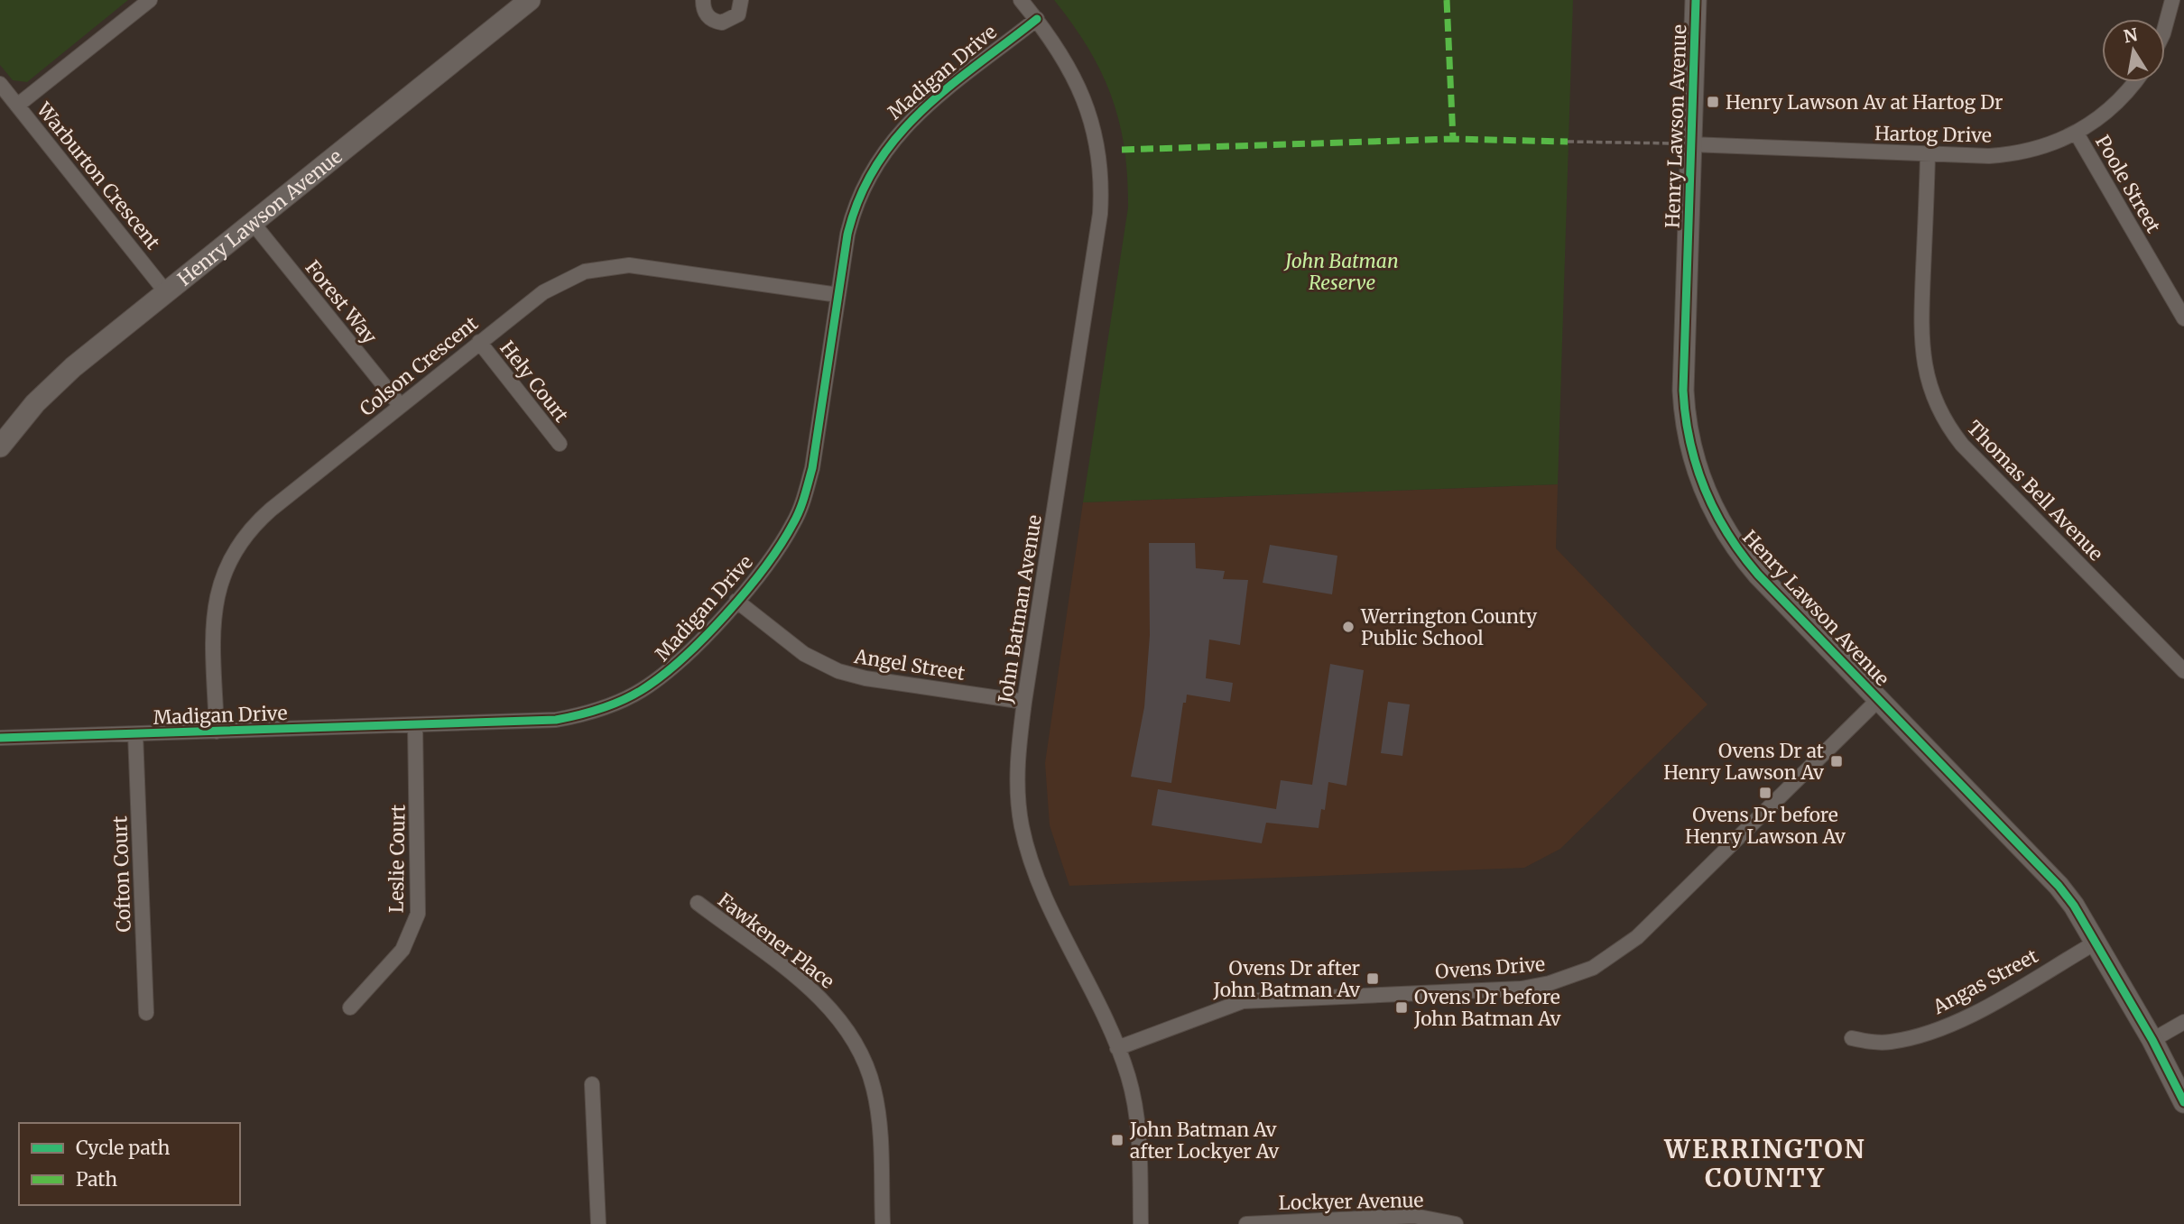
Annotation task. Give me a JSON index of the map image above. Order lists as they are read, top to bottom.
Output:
{
  "streets": {
    "street": [
      "Madigan Drive",
      "Henry Lawson Avenue",
      "Hartog Drive",
      "Warburton Crescent",
      "Poole Street",
      "Forest Way",
      "Colson Crescent",
      "Hely Court",
      "Thomas Bell Avenue",
      "John Batman Avenue",
      "Angel Street",
      "Leslie Court",
      "Cofton Court",
      "Fawkener Place",
      "Ovens Drive",
      "Angas Street",
      "Lockyer Avenue"
    ]
  },
  "crossings": [
    ["Madigan Drive", "Colson Crescent"],
    ["Madigan Drive", "John Batman Avenue"],
    ["Madigan Drive", "Angel Street"],
    ["Madigan Drive", "Leslie Court"],
    ["Madigan Drive", "Cofton Court"],
    ["Henry Lawson Avenue", "Hartog Drive"],
    ["Henry Lawson Avenue", "Warburton Crescent"],
    ["Henry Lawson Avenue", "Forest Way"],
    ["Henry Lawson Avenue", "Ovens Drive"],
    ["Henry Lawson Avenue", "Angas Street"],
    ["Hartog Drive", "Poole Street"],
    ["Hartog Drive", "Thomas Bell Avenue"],
    ["Forest Way", "Colson Crescent"],
    ["Colson Crescent", "Hely Court"],
    ["John Batman Avenue", "Angel Street"],
    ["John Batman Avenue", "Ovens Drive"]
  ],
  "districts": ["WERRINGTON COUNTY"],
  "parks": ["John Batman Reserve"],
  "places": {
    "transit": [
      "Henry Lawson Av at Hartog Dr",
      "Ovens Dr at Henry Lawson Av",
      "Ovens Dr before Henry Lawson Av",
      "Ovens Dr after John Batman Av",
      "Ovens Dr before John Batman Av",
      "John Batman Av after Lockyer Av"
    ],
    "other": ["Werrington County Public School"]
  },
  "legend": ["Cycle path", "Path"],
  "north": "top"
}
